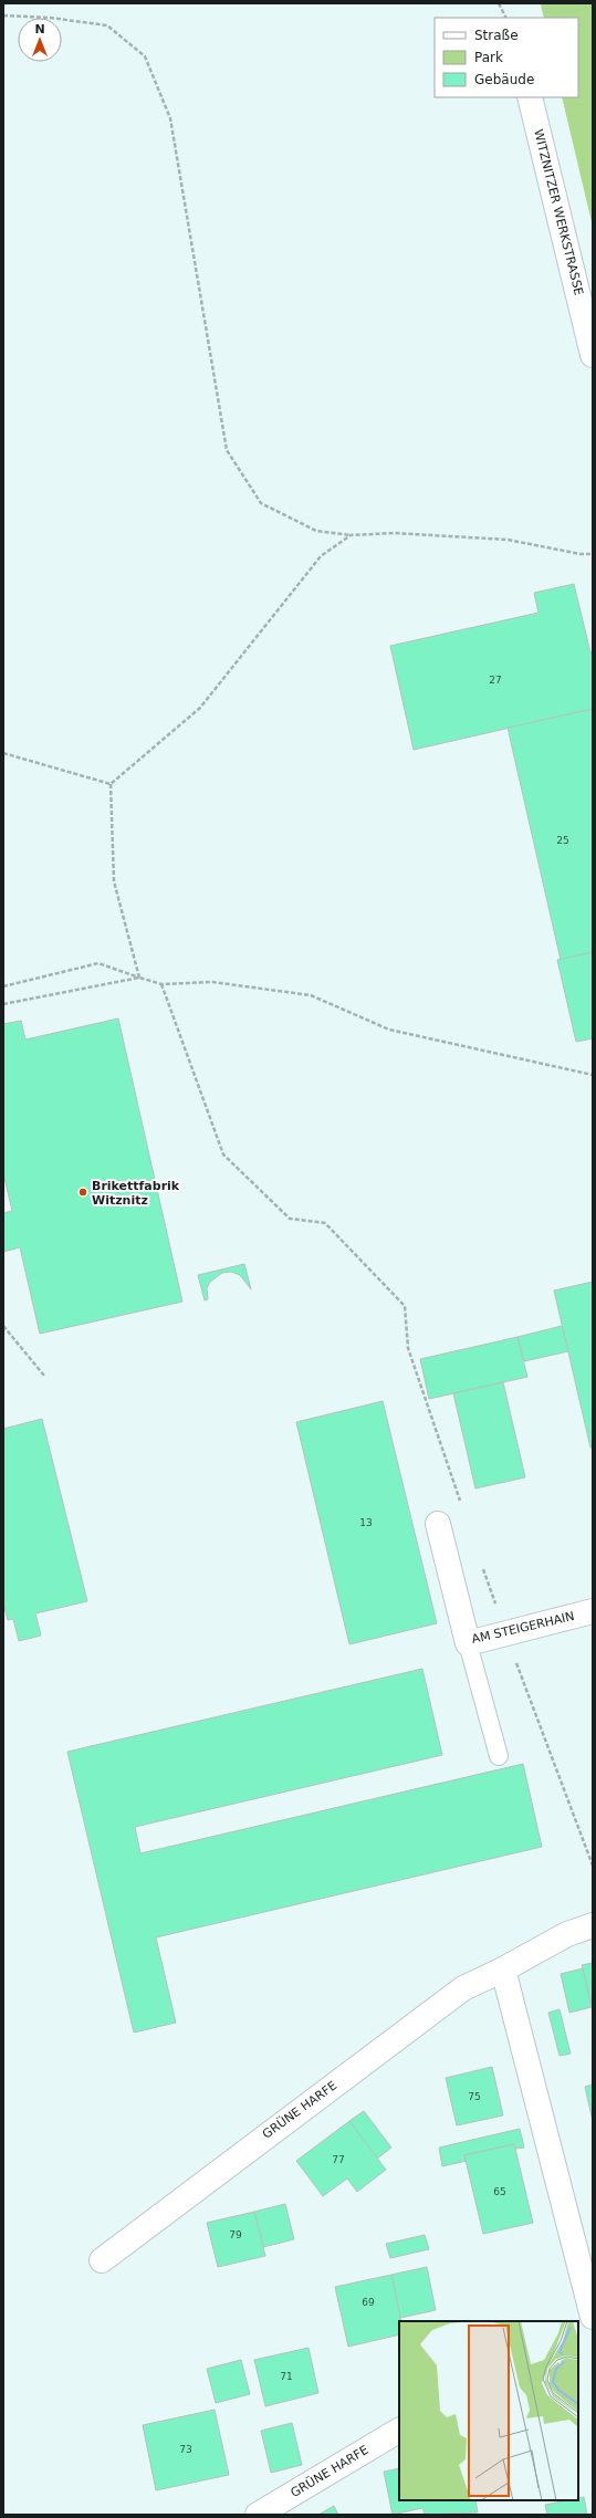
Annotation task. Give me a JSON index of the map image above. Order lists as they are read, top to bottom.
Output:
{
  "streets": {
    "street": ["WITZNITZER WERKSTRASSE", "AM STEIGERHAIN", "GRÜNE HARFE"]
  },
  "places": ["Brikettfabrik Witznitz"],
  "house_numbers": [
    "27",
    "25",
    "13",
    "75",
    "77",
    "65",
    "79",
    "69",
    "71",
    "73"
  ],
  "legend": ["Straße", "Park", "Gebäude"],
  "north": "top"
}
